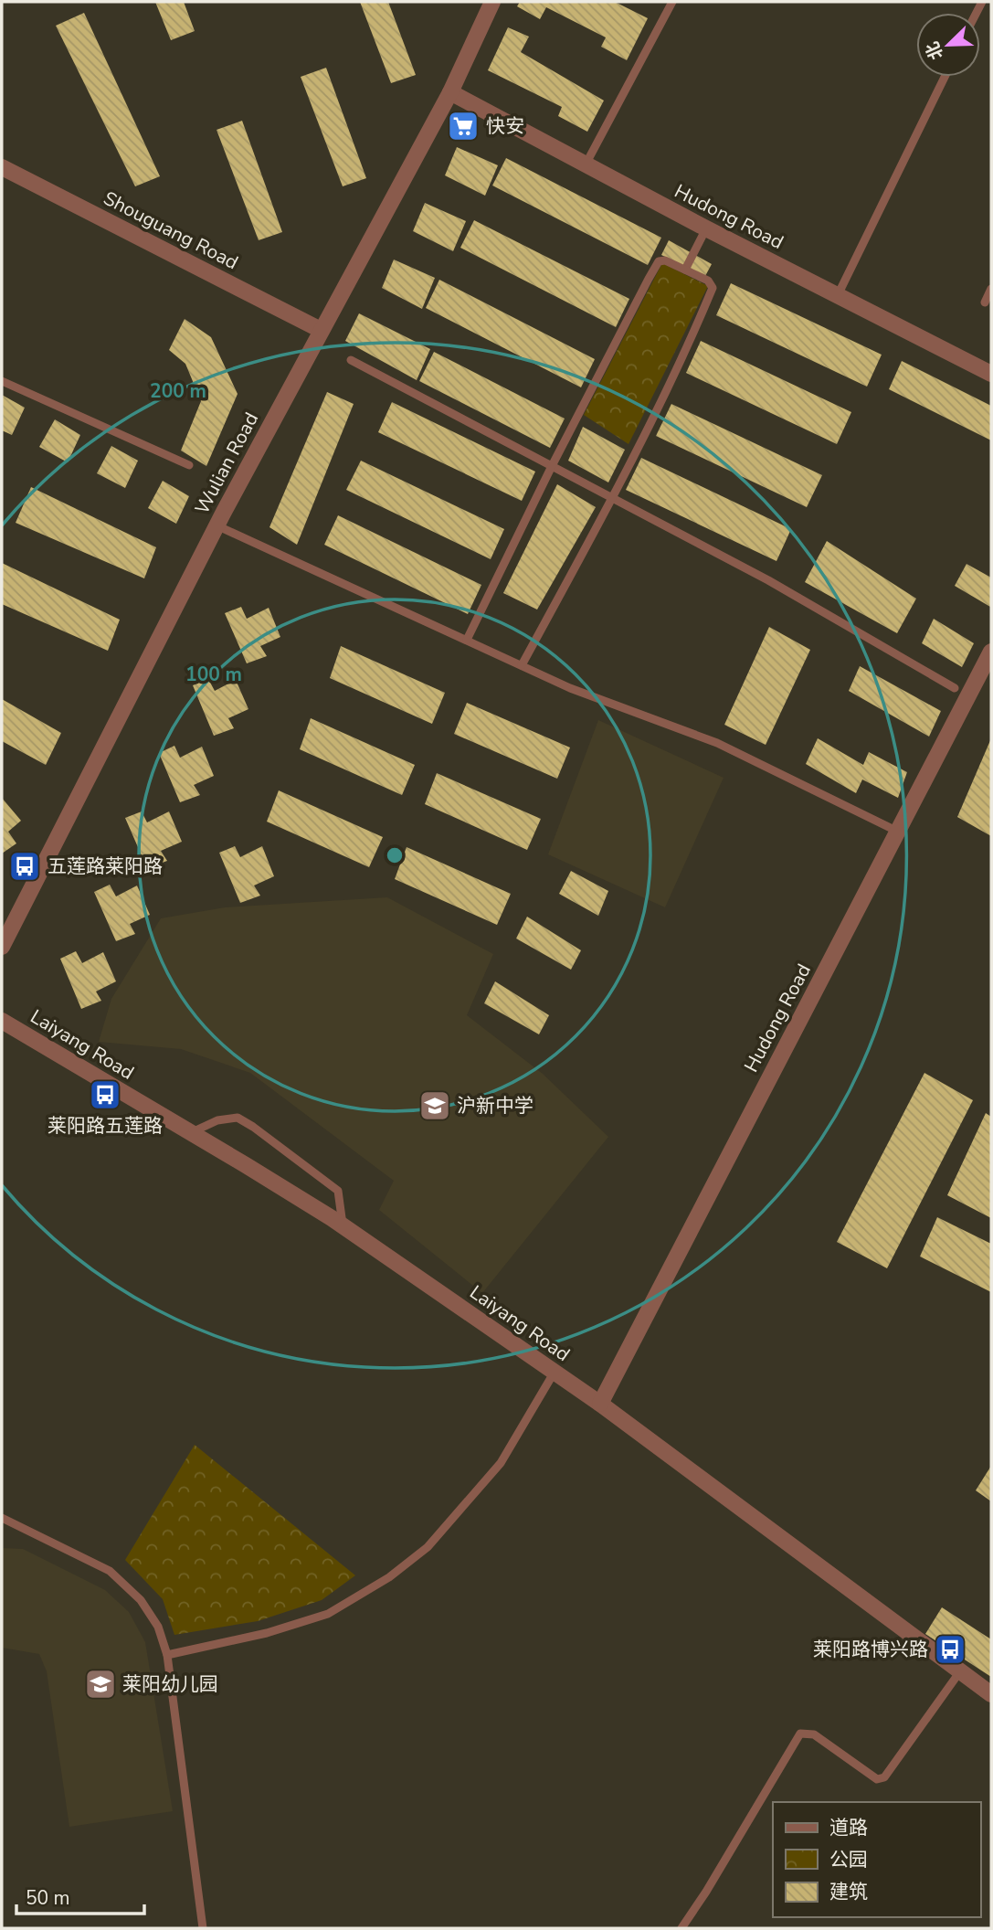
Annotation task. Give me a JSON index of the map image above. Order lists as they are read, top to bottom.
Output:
{
  "streets": {
    "street": [
      "Hudong Road",
      "Shouguang Road",
      "Wulian Road",
      "Laiyang Road"
    ]
  },
  "crossings": [
    ["Hudong Road", "Wulian Road"],
    ["Hudong Road", "Laiyang Road"],
    ["Shouguang Road", "Wulian Road"]
  ],
  "places": {
    "supermarket": ["快安"],
    "bus stop": ["五莲路莱阳路", "莱阳路五莲路", "莱阳路博兴路"],
    "school or university": ["沪新中学", "莱阳幼儿园"]
  },
  "legend": ["道路", "公园", "建筑"],
  "scale_bar": "50 m",
  "north": "bottom left",
  "rings": ["200 m", "100 m"]
}
